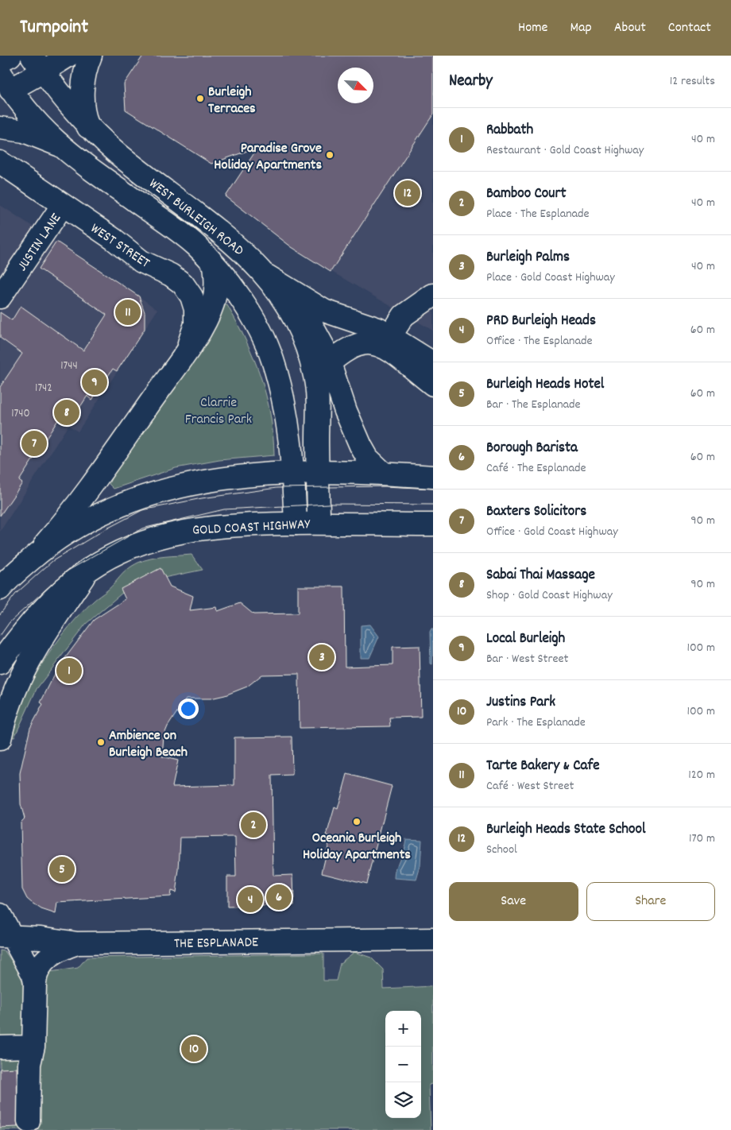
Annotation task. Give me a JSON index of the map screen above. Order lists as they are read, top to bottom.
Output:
{
  "streets": {
    "main road": [
      "WEST BURLEIGH ROAD",
      "JUSTIN LANE",
      "WEST STREET",
      "GOLD COAST HIGHWAY",
      "THE ESPLANADE"
    ]
  },
  "crossings": [
    ["WEST BURLEIGH ROAD", "GOLD COAST HIGHWAY"],
    ["JUSTIN LANE", "WEST STREET"]
  ],
  "parks": ["Clarrie Francis Park"],
  "places": [
    "Burleigh Terraces",
    "Paradise Grove Holiday Apartments",
    "Ambience on Burleigh Beach",
    "Oceania Burleigh Holiday Apartments"
  ],
  "house_numbers": ["1744", "1742", "1740"],
  "north": "bottom right",
  "page": {
    "header": "Turnpoint",
    "nav": [
      "Home",
      "Map",
      "About",
      "Contact"
    ],
    "heading": ["Nearby", "12 results"],
    "list": [
      {
        "mark": "1",
        "name": "Rabbath",
        "note": "Restaurant · Gold Coast Highway",
        "value": "40 m"
      },
      {
        "mark": "2",
        "name": "Bamboo Court",
        "note": "Place · The Esplanade",
        "value": "40 m"
      },
      {
        "mark": "3",
        "name": "Burleigh Palms",
        "note": "Place · Gold Coast Highway",
        "value": "40 m"
      },
      {
        "mark": "4",
        "name": "PRD Burleigh Heads",
        "note": "Office · The Esplanade",
        "value": "60 m"
      },
      {
        "mark": "5",
        "name": "Burleigh Heads Hotel",
        "note": "Bar · The Esplanade",
        "value": "60 m"
      },
      {
        "mark": "6",
        "name": "Borough Barista",
        "note": "Café · The Esplanade",
        "value": "60 m"
      },
      {
        "mark": "7",
        "name": "Baxters Solicitors",
        "note": "Office · Gold Coast Highway",
        "value": "90 m"
      },
      {
        "mark": "8",
        "name": "Sabai Thai Massage",
        "note": "Shop · Gold Coast Highway",
        "value": "90 m"
      },
      {
        "mark": "9",
        "name": "Local Burleigh",
        "note": "Bar · West Street",
        "value": "100 m"
      },
      {
        "mark": "10",
        "name": "Justins Park",
        "note": "Park · The Esplanade",
        "value": "100 m"
      },
      {
        "mark": "11",
        "name": "Tarte Bakery & Cafe",
        "note": "Café · West Street",
        "value": "120 m"
      },
      {
        "mark": "12",
        "name": "Burleigh Heads State School",
        "note": "School",
        "value": "170 m"
      }
    ],
    "pins": [
      "12",
      "11",
      "9",
      "8",
      "7",
      "3",
      "1",
      "2",
      "5",
      "6",
      "4",
      "10"
    ],
    "buttons": ["Save", "Share"],
    "map_buttons": ["+", "−"]
  }
}
